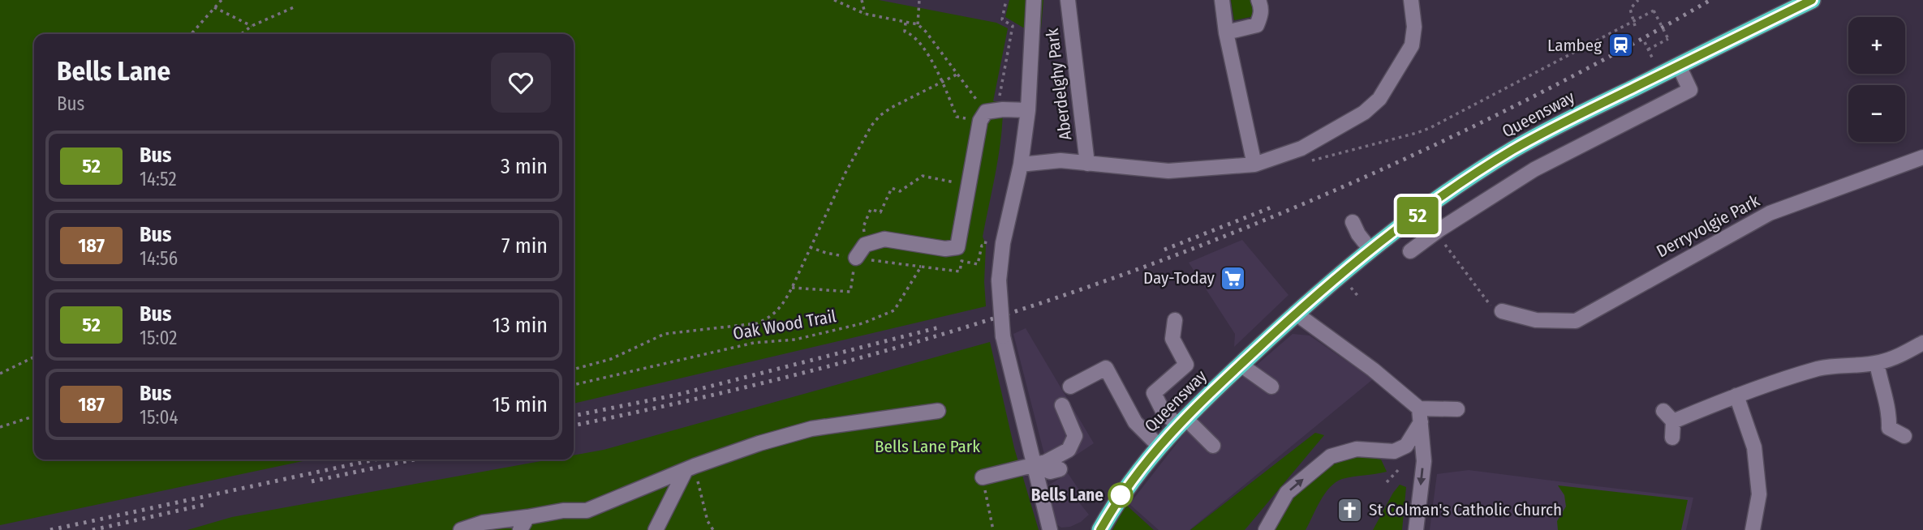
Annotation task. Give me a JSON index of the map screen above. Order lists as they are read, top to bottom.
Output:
{
  "streets": {
    "highway": ["Queensway"],
    "street": ["Aberdelghy Park", "Derryvolgie Park"],
    "path": ["Oak Wood Trail"]
  },
  "parks": ["Bells Lane Park"],
  "places": {
    "station": ["Lambeg"],
    "supermarket": ["Day-Today"],
    "other": ["Bells Lane"],
    "church": ["St Colman's Catholic Church"]
  },
  "lines": ["bus line 52"],
  "page": {
    "on_map": "52",
    "map_buttons": ["+", "−"],
    "heading": ["Bells Lane", "Bus"],
    "list": [
      {
        "mark": "52",
        "name": "Bus",
        "note": "14:52",
        "value": "3 min"
      },
      {
        "mark": "187",
        "name": "Bus",
        "note": "14:56",
        "value": "7 min"
      },
      {
        "mark": "52",
        "name": "Bus",
        "note": "15:02",
        "value": "13 min"
      },
      {
        "mark": "187",
        "name": "Bus",
        "note": "15:04",
        "value": "15 min"
      }
    ]
  }
}
